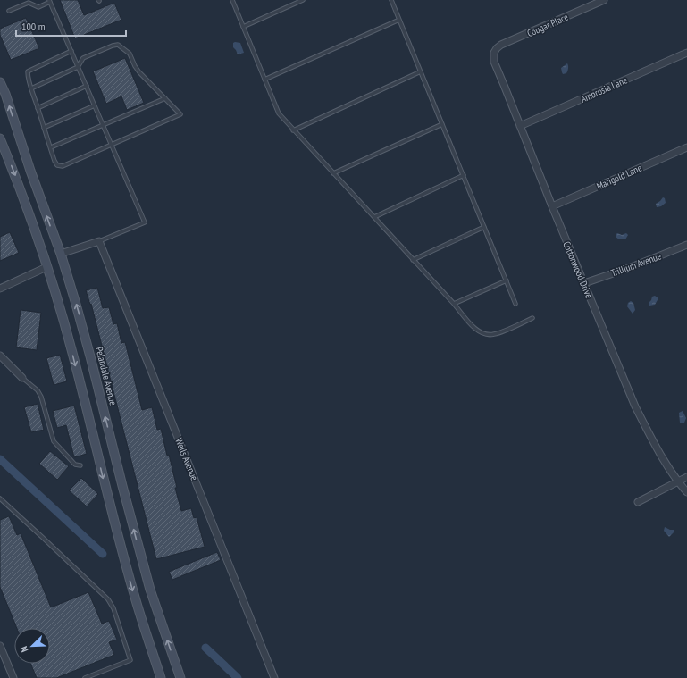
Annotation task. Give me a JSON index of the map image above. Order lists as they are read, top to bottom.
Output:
{
  "streets": {
    "main road": ["Pelandale Avenue"],
    "street": [
      "Cougar Place",
      "Ambrosia Lane",
      "Marigold Lane",
      "Trillium Avenue",
      "Cottonwood Drive",
      "Wells Avenue"
    ]
  },
  "crossings": [
    ["Cougar Place", "Cottonwood Drive"],
    ["Ambrosia Lane", "Cottonwood Drive"],
    ["Marigold Lane", "Cottonwood Drive"],
    ["Trillium Avenue", "Cottonwood Drive"]
  ],
  "scale_bar": "100 m",
  "north": "bottom left"
}
